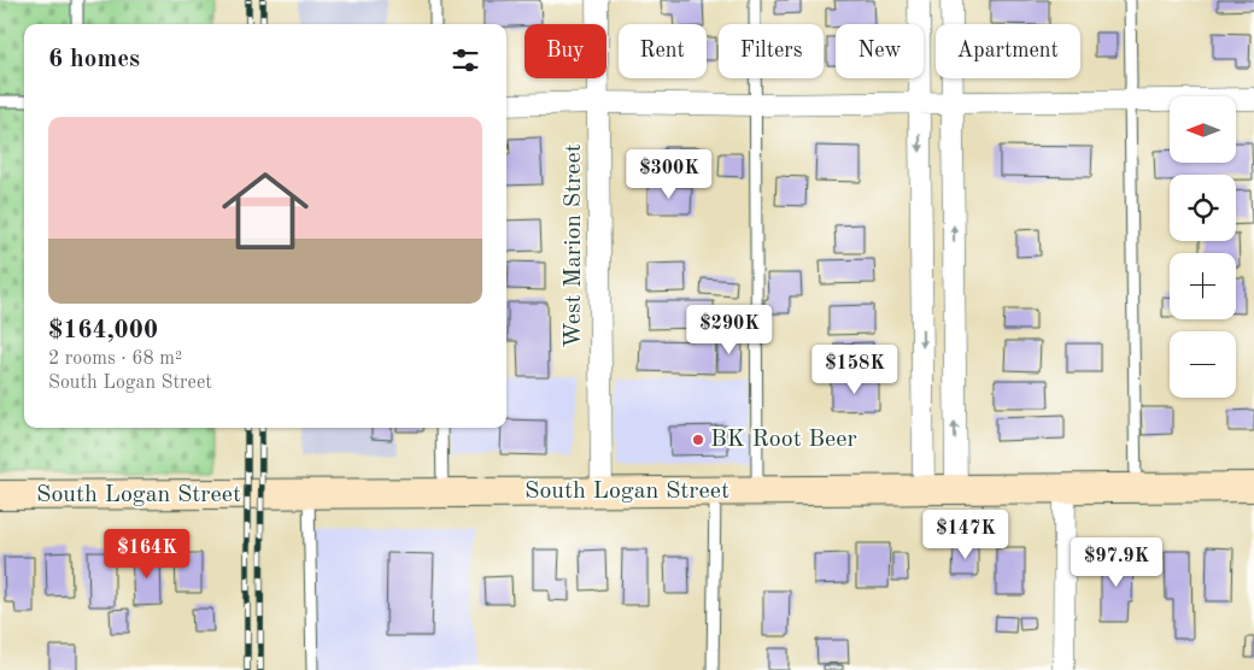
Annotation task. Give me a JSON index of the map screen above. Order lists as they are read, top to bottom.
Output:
{
  "streets": {
    "street": ["West Marion Street", "South Logan Street"]
  },
  "crossings": [
    ["West Marion Street", "South Logan Street"]
  ],
  "places": ["BK Root Beer"],
  "north": "left",
  "page": {
    "chip": [
      "Buy",
      "Rent",
      "Filters",
      "New",
      "Apartment"
    ],
    "heading": "6 homes",
    "map_buttons": ["+", "−"],
    "list": [
      {
        "name": "$164,000",
        "note": "2 rooms · 68 m² · South Logan Street"
      }
    ],
    "price": [
      "$300K",
      "$290K",
      "$158K",
      "$147K",
      "$164K",
      "$97.9K"
    ]
  }
}
